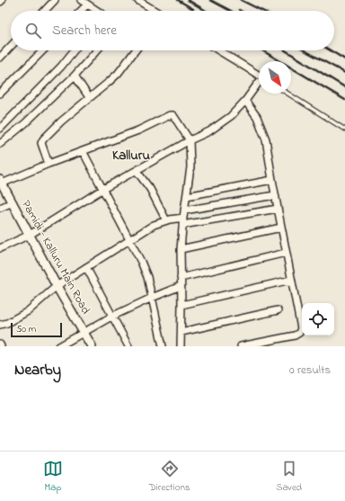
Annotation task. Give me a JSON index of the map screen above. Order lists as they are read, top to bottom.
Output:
{
  "streets": {
    "main road": ["Pamidi - Kalluru Main Road"]
  },
  "districts": ["Kalluru"],
  "scale_bar": "50 m",
  "north": "bottom right",
  "page": {
    "search": "Search here",
    "scale": "50 m",
    "heading": ["Nearby", "0 results"],
    "nav": ["Map", "Directions", "Saved"]
  }
}
